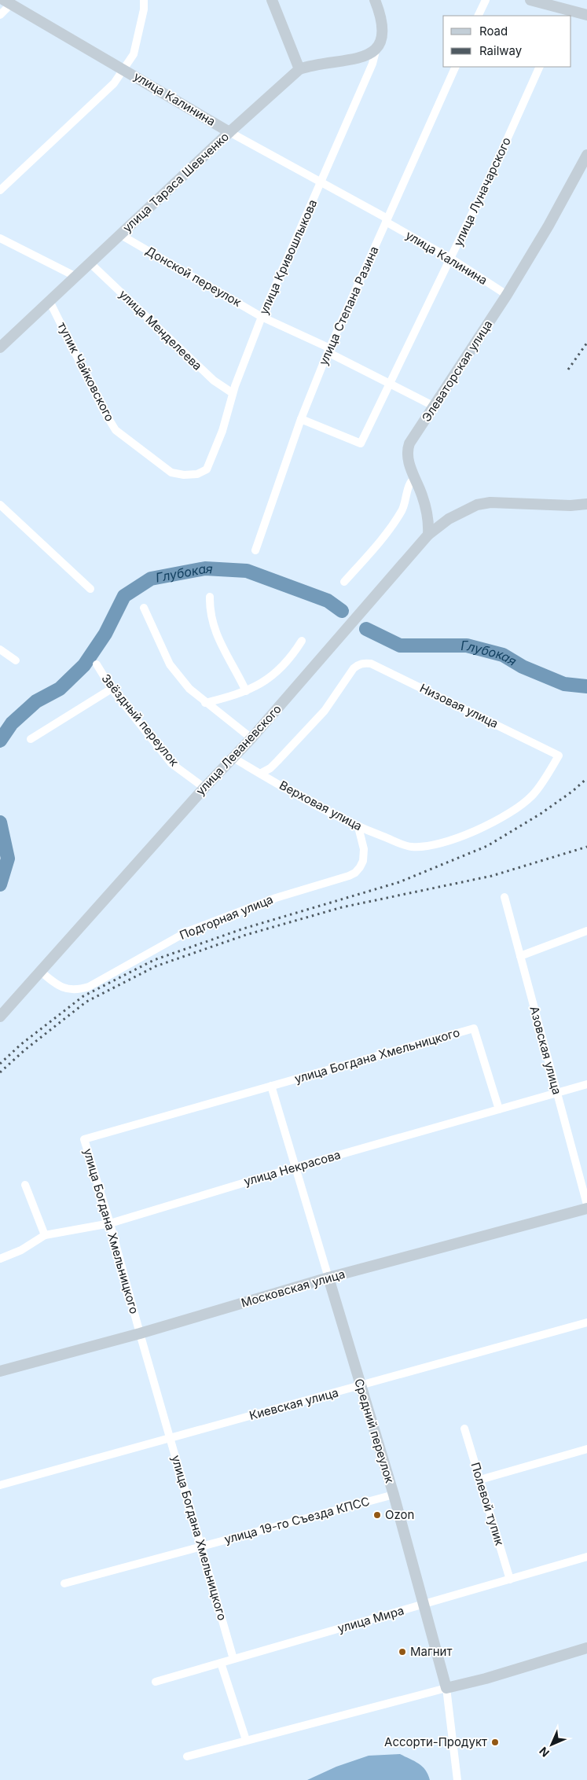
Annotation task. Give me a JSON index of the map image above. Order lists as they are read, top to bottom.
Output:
{
  "streets": {
    "street": [
      "улица Калинина",
      "улица Тараса Шевченко",
      "улица Луначарского",
      "улица Кривошлыкова",
      "Донской переулок",
      "улица Степана Разина",
      "улица Менделеева",
      "Элеваторская улица",
      "тупик Чайковского",
      "Низовая улица",
      "Звёздный переулок",
      "улица Леваневского",
      "Верховая улица",
      "Подгорная улица",
      "Азовская улица",
      "улица Богдана Хмельницкого",
      "улица Некрасова",
      "Московская улица",
      "Киевская улица",
      "Средний переулок",
      "Полевой тупик",
      "улица 19-го Съезда КПСС",
      "улица Мира"
    ]
  },
  "crossings": [
    ["улица Калинина", "улица Тараса Шевченко"],
    ["улица Калинина", "улица Луначарского"],
    ["улица Калинина", "улица Кривошлыкова"],
    ["улица Калинина", "улица Степана Разина"],
    ["улица Калинина", "Элеваторская улица"],
    ["улица Тараса Шевченко", "Донской переулок"],
    ["улица Тараса Шевченко", "улица Менделеева"],
    ["улица Тараса Шевченко", "тупик Чайковского"],
    ["улица Луначарского", "Донской переулок"],
    ["улица Луначарского", "улица Степана Разина"],
    ["улица Кривошлыкова", "Донской переулок"],
    ["улица Кривошлыкова", "улица Менделеева"],
    ["улица Кривошлыкова", "тупик Чайковского"],
    ["Донской переулок", "улица Степана Разина"],
    ["Донской переулок", "Элеваторская улица"],
    ["Элеваторская улица", "улица Леваневского"],
    ["Низовая улица", "Верховая улица"],
    ["Звёздный переулок", "улица Леваневского"],
    ["улица Леваневского", "Верховая улица"],
    ["улица Леваневского", "Подгорная улица"],
    ["Верховая улица", "Подгорная улица"],
    ["Азовская улица", "улица Некрасова"],
    ["улица Богдана Хмельницкого", "улица Некрасова"],
    ["улица Богдана Хмельницкого", "Московская улица"],
    ["улица Богдана Хмельницкого", "Киевская улица"],
    ["улица Богдана Хмельницкого", "Средний переулок"],
    ["улица Богдана Хмельницкого", "улица 19-го Съезда КПСС"],
    ["улица Богдана Хмельницкого", "улица Мира"],
    ["улица Некрасова", "Средний переулок"],
    ["Московская улица", "Средний переулок"],
    ["Киевская улица", "Средний переулок"],
    ["Средний переулок", "улица 19-го Съезда КПСС"],
    ["Средний переулок", "улица Мира"],
    ["Полевой тупик", "улица Мира"]
  ],
  "water": ["Глубокая"],
  "places": ["Ozon", "Магнит", "Ассорти-Продукт"],
  "legend": ["Road", "Railway"],
  "north": "bottom left"
}
